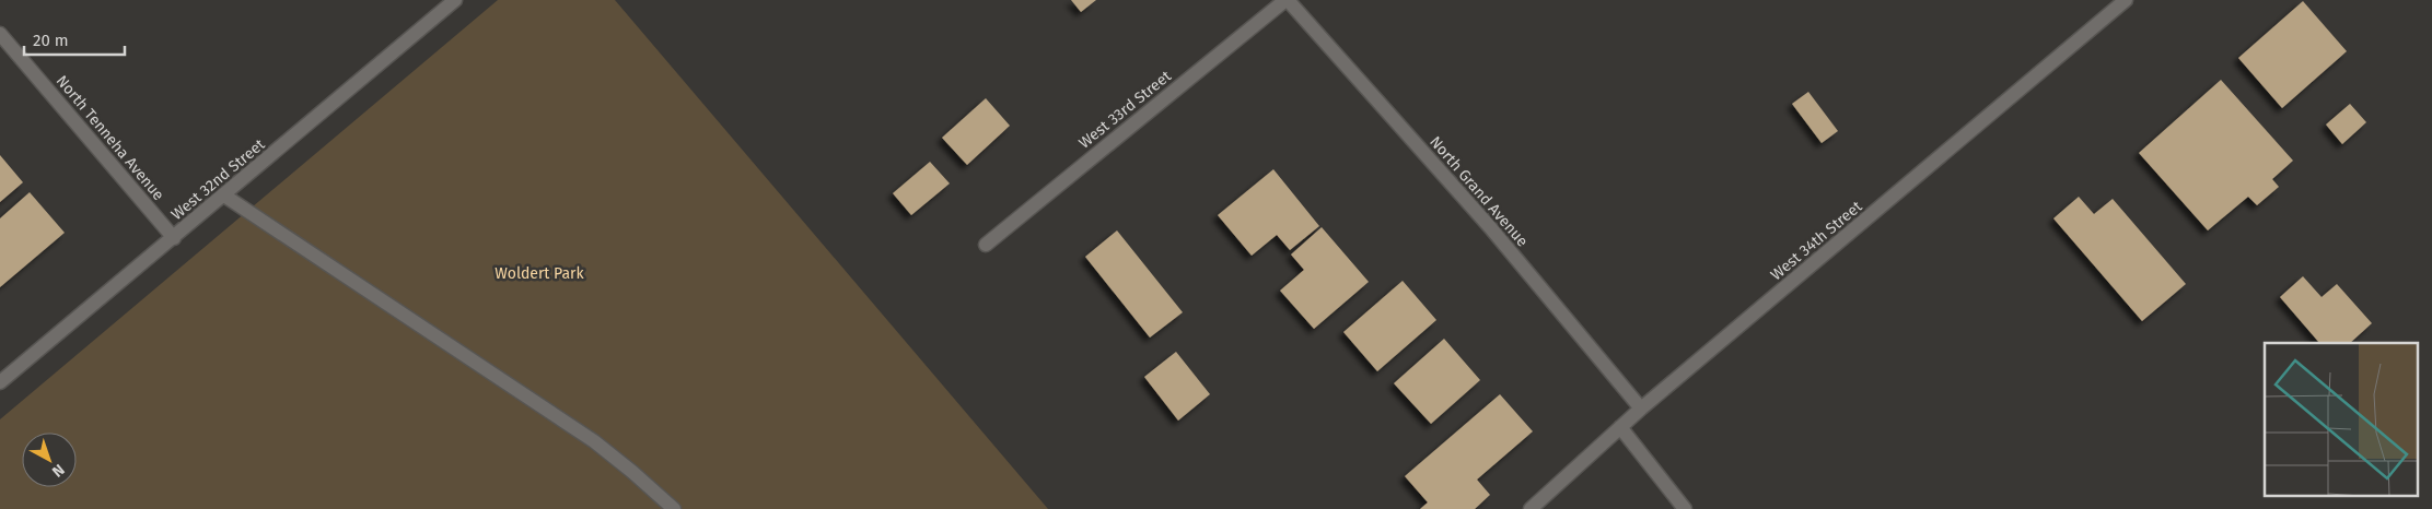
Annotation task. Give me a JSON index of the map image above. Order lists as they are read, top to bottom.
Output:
{
  "streets": {
    "street": [
      "West 33rd Street",
      "North Tenneha Avenue",
      "West 32nd Street",
      "North Grand Avenue",
      "West 34th Street"
    ]
  },
  "crossings": [
    ["West 33rd Street", "North Grand Avenue"],
    ["North Tenneha Avenue", "West 32nd Street"],
    ["North Grand Avenue", "West 34th Street"]
  ],
  "parks": ["Woldert Park"],
  "scale_bar": "20 m",
  "north": "bottom right"
}
